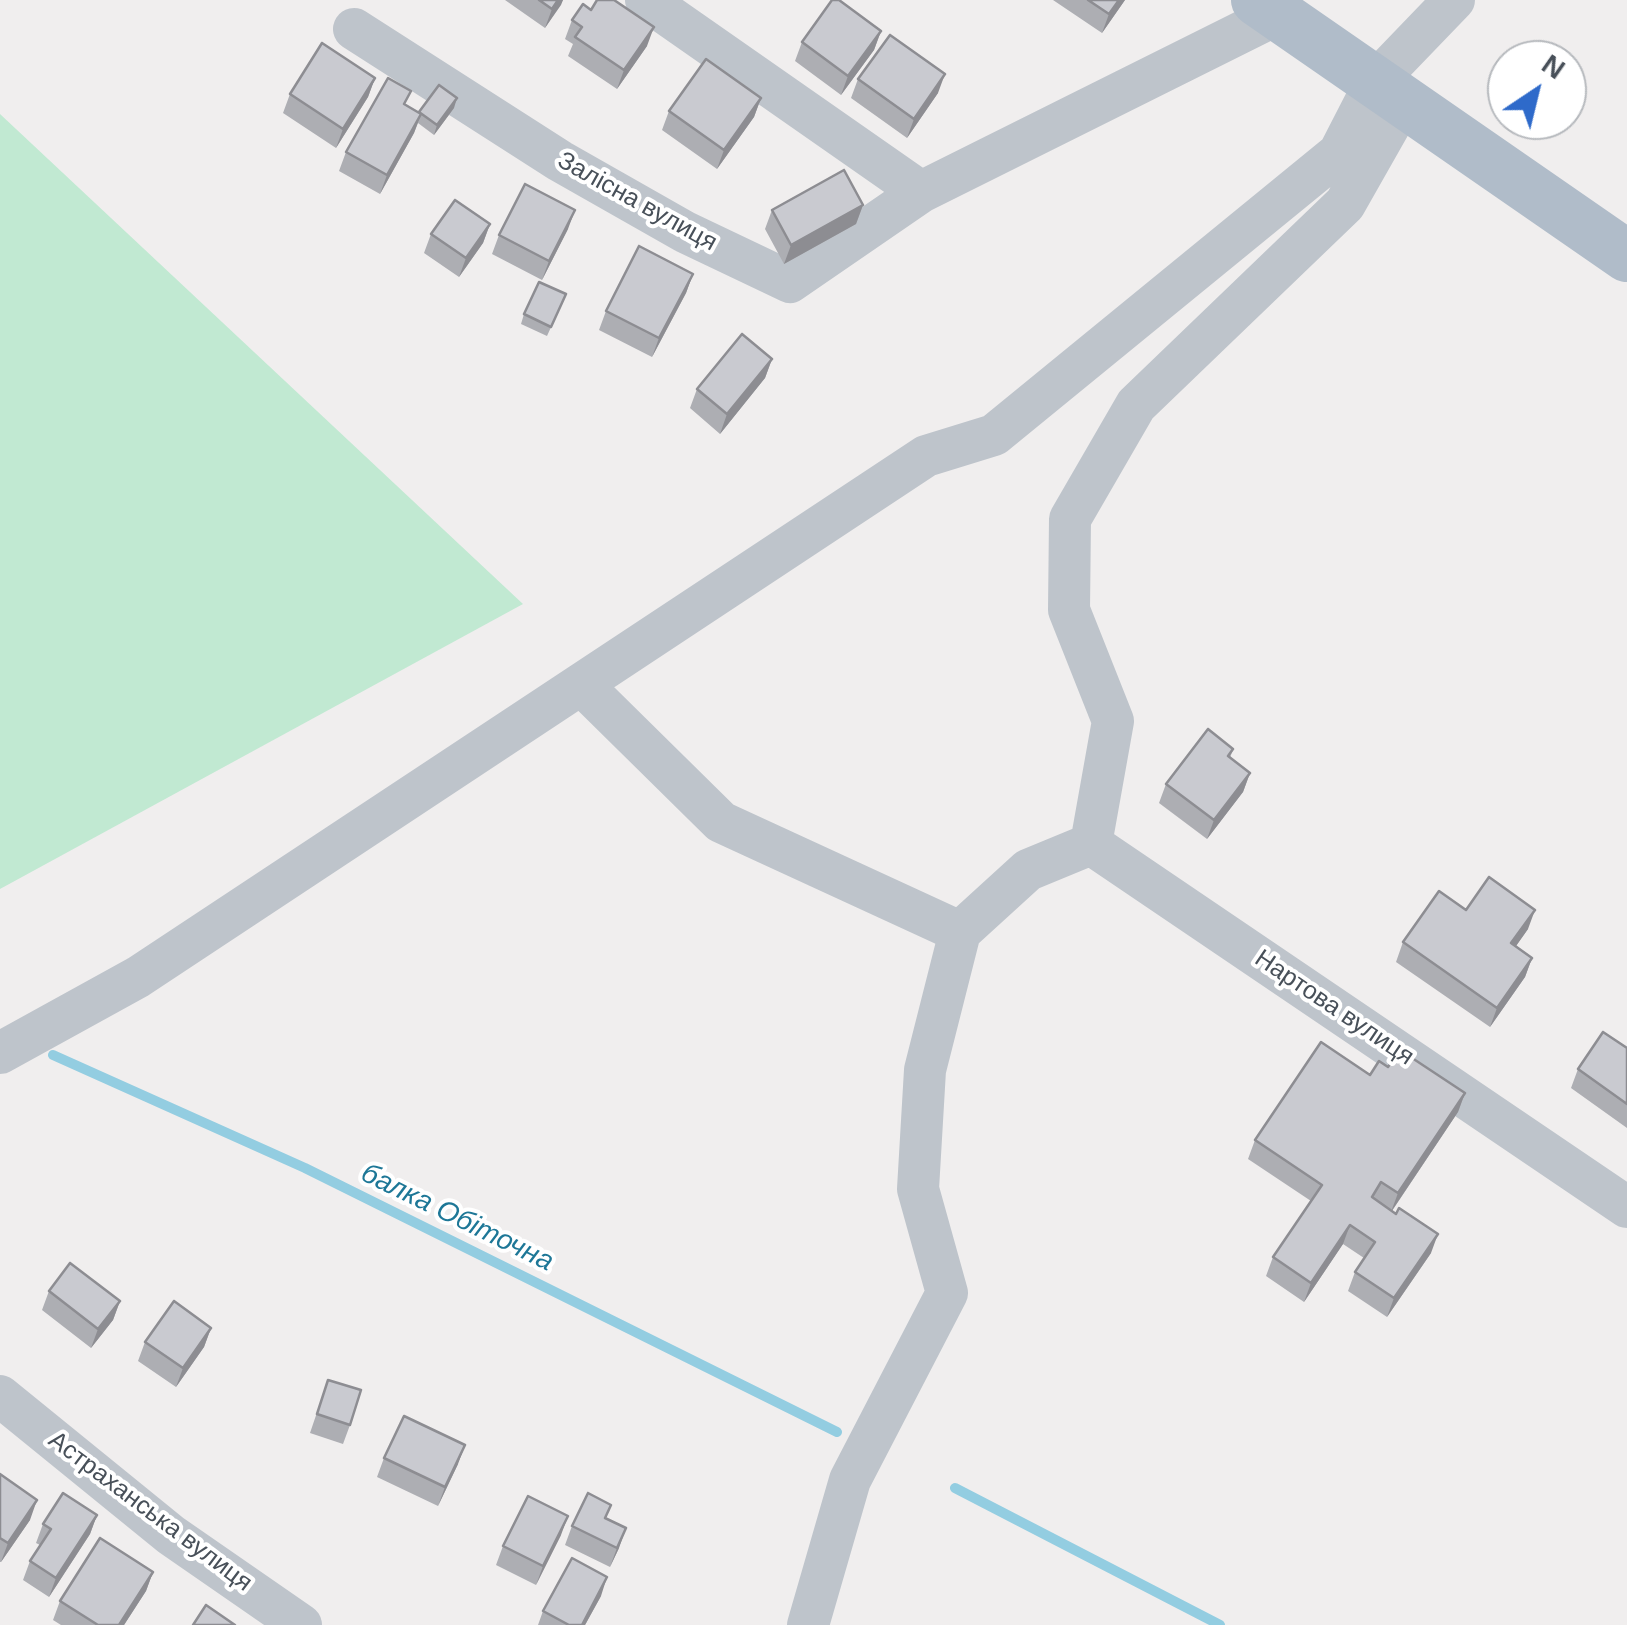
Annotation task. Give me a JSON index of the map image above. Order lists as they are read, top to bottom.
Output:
{
  "streets": {
    "street": ["Залісна вулиця", "Нартова вулиця", "Астраханська вулиця"]
  },
  "water": ["балка Обіточна"],
  "north": "top right"
}
